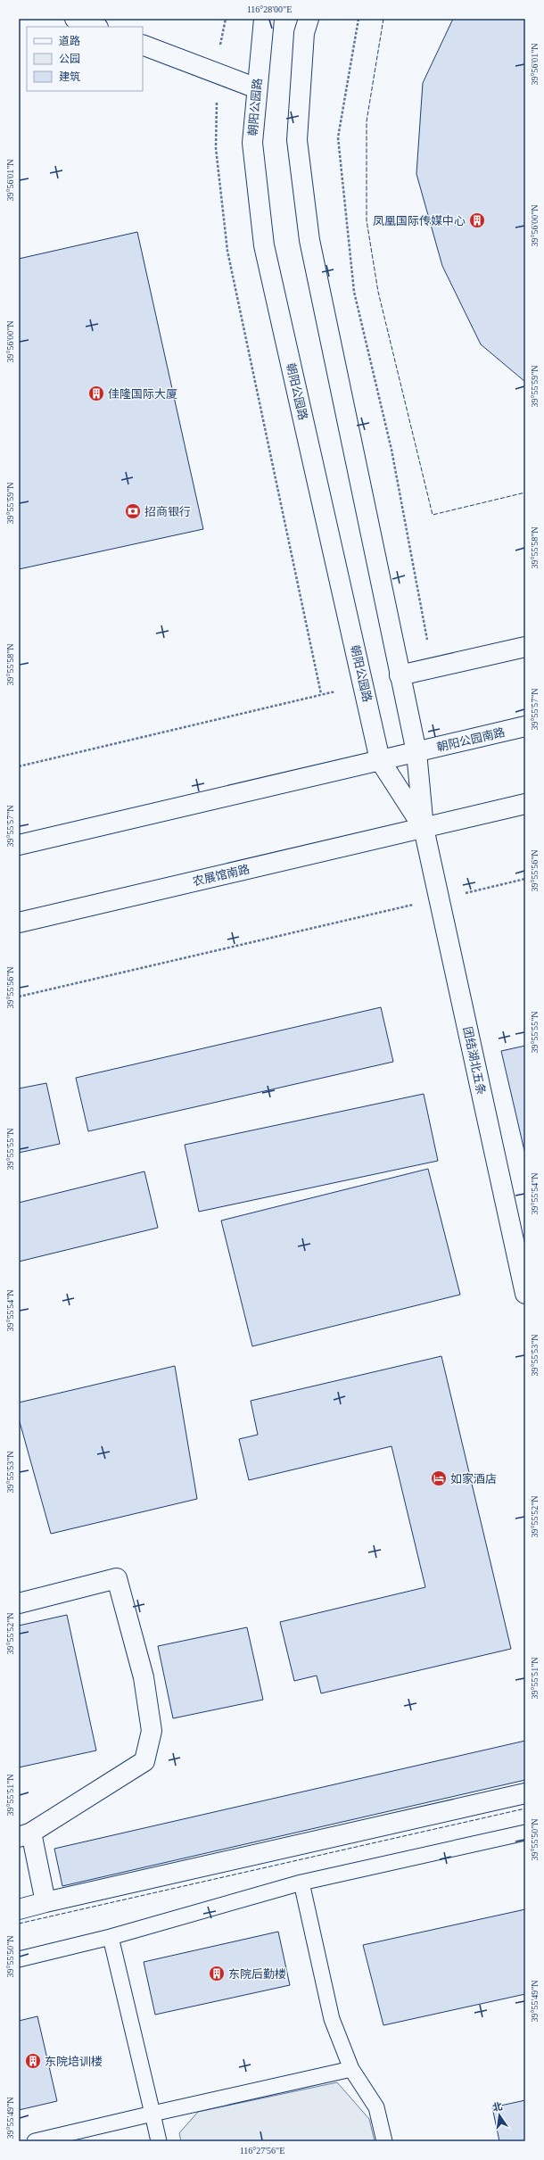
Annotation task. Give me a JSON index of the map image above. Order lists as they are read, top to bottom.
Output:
{
  "streets": {
    "main road": [
      "朝阳公园路",
      "朝阳公园南路",
      "农展馆南路",
      "团结湖北五条"
    ]
  },
  "crossings": [
    ["朝阳公园路", "朝阳公园南路"],
    ["农展馆南路", "团结湖北五条"]
  ],
  "places": {
    "building": [
      "凤凰国际传媒中心",
      "佳隆国际大厦",
      "东院后勤楼",
      "东院培训楼"
    ],
    "bank": ["招商银行"],
    "hotel": ["如家酒店"]
  },
  "legend": ["道路", "公园", "建筑"],
  "north": "top",
  "coordinates": [
    "116°28'00\"E",
    "39°56'01\"N",
    "39°56'00\"N",
    "39°55'59\"N",
    "39°55'58\"N",
    "39°55'57\"N",
    "39°55'56\"N",
    "39°55'55\"N",
    "39°55'54\"N",
    "39°55'53\"N",
    "39°55'52\"N",
    "39°55'51\"N",
    "39°55'50\"N",
    "39°55'49\"N",
    "116°27'56\"E"
  ]
}
